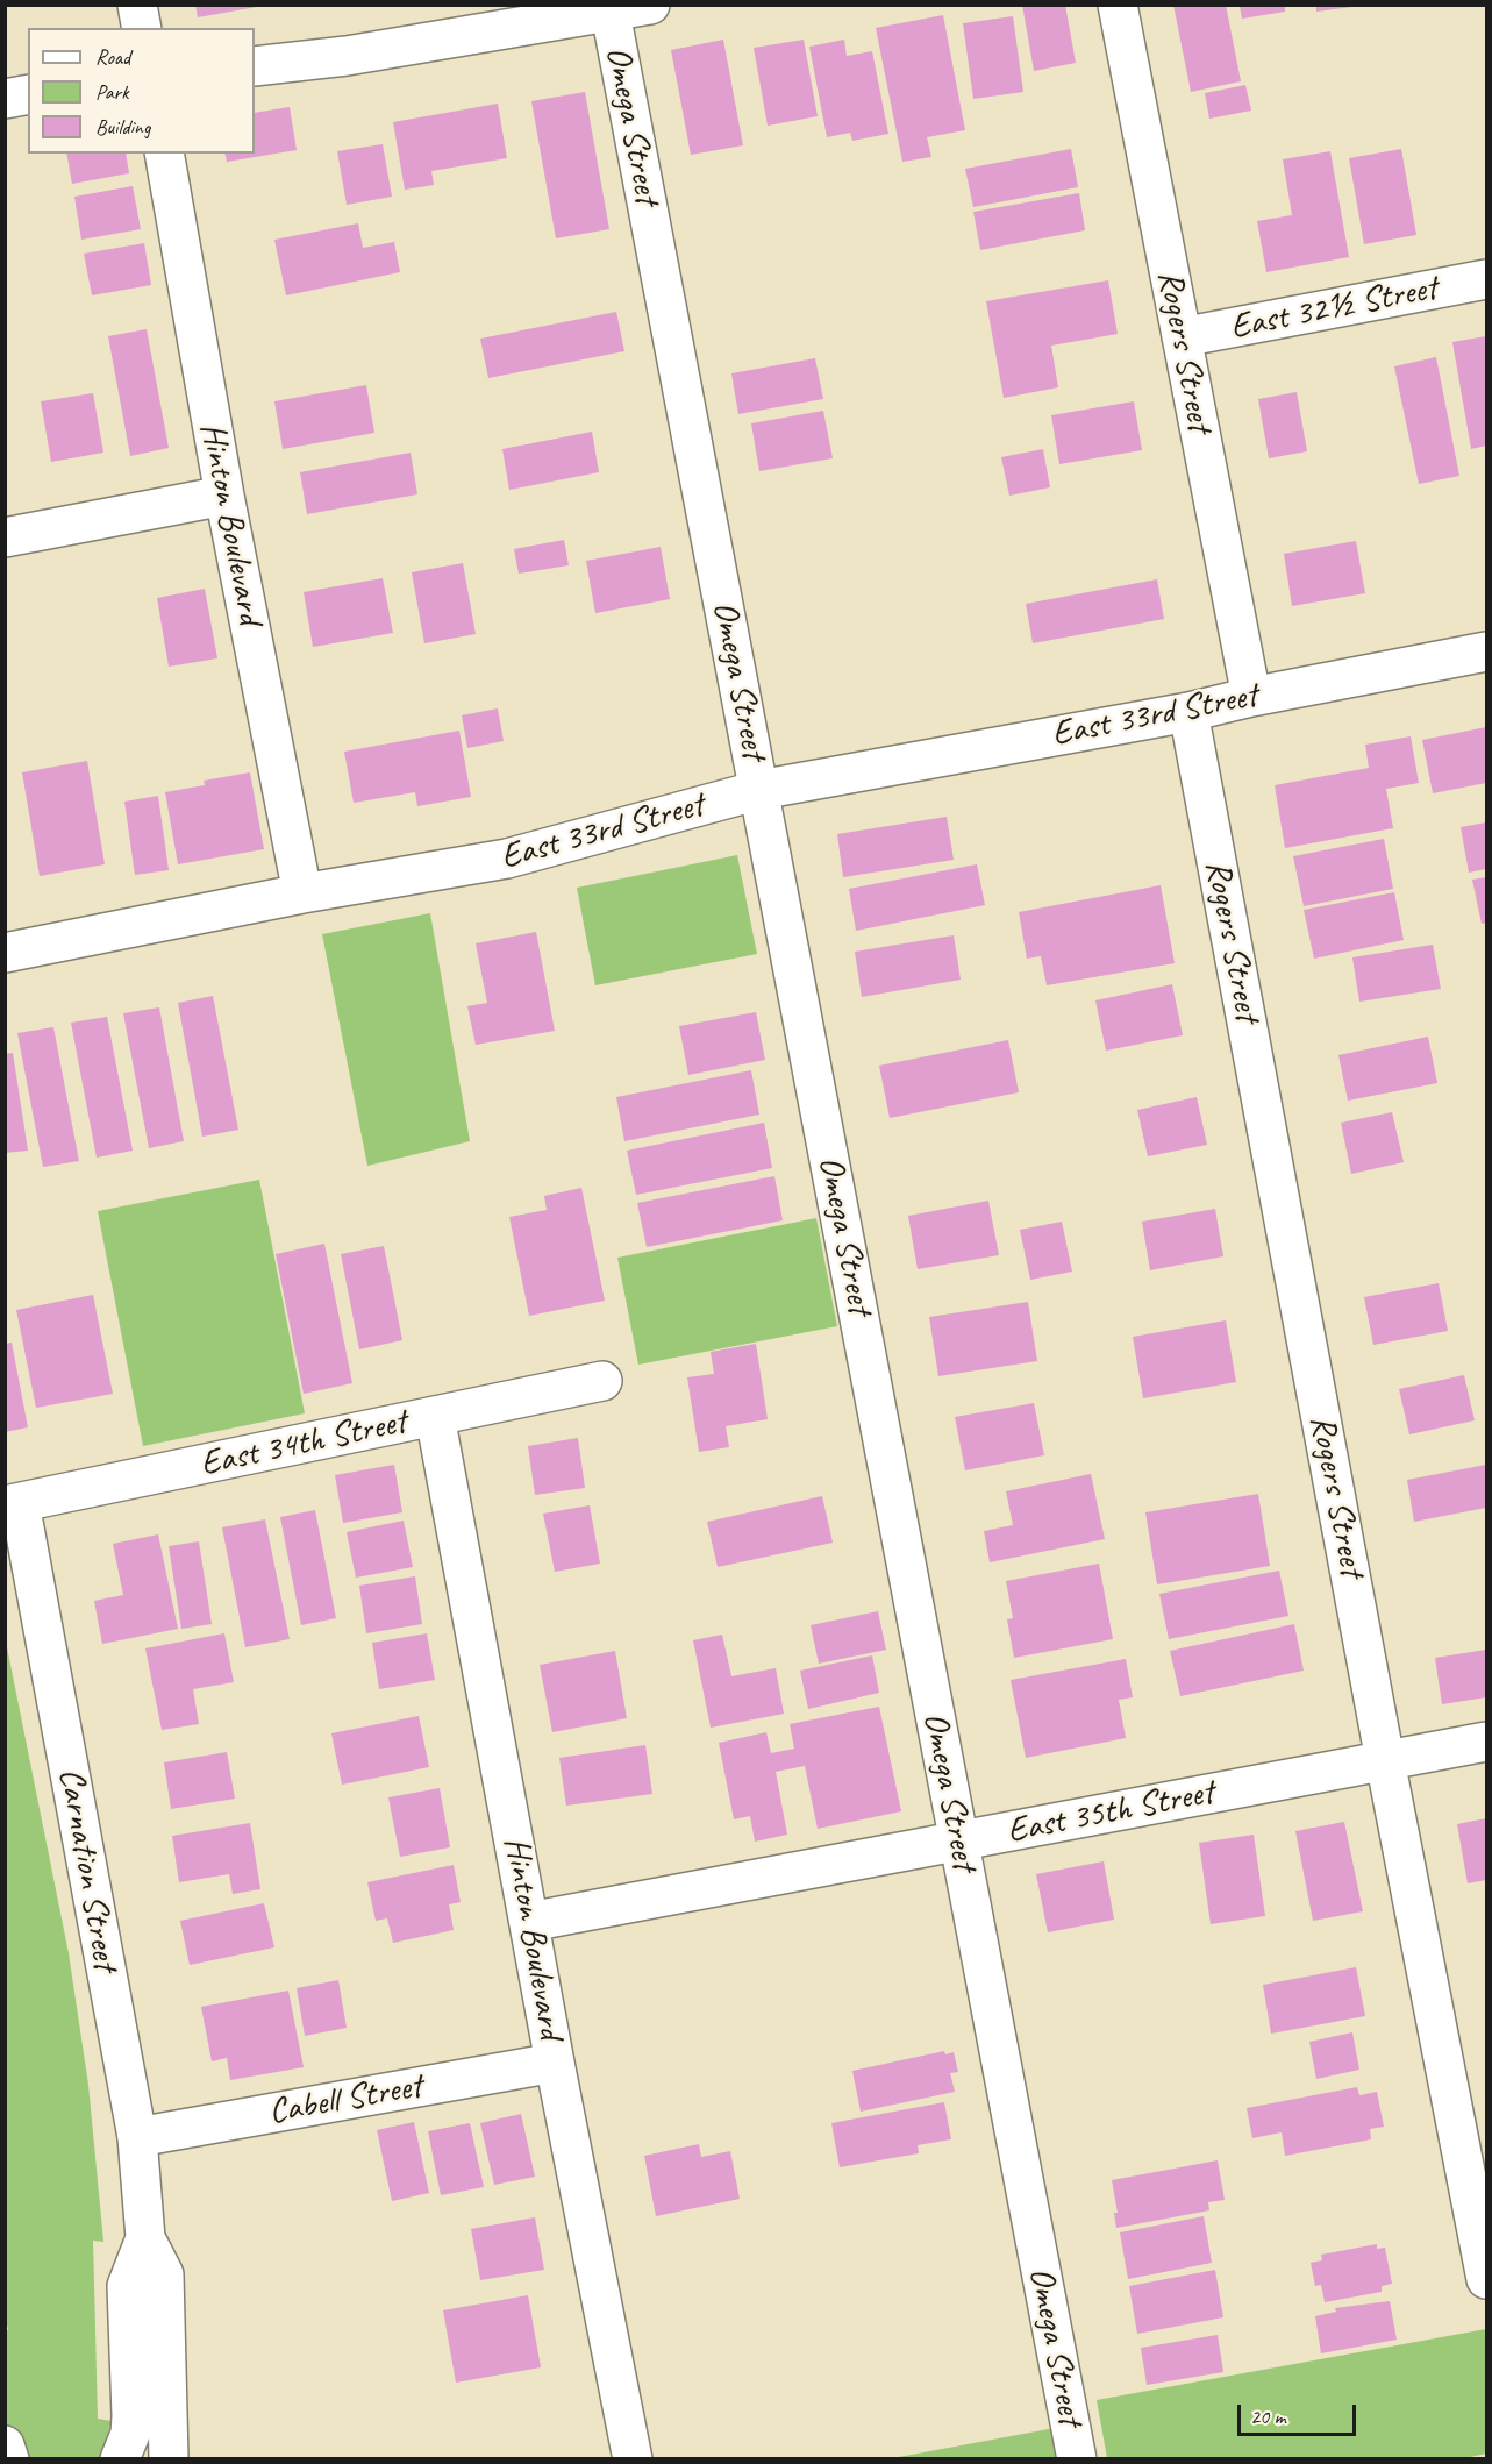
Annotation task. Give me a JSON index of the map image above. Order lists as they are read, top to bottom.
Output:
{
  "streets": {
    "street": [
      "Omega Street",
      "East 32½ Street",
      "Rogers Street",
      "Hinton Boulevard",
      "East 33rd Street",
      "East 34th Street",
      "East 35th Street",
      "Carnation Street",
      "Cabell Street"
    ]
  },
  "crossings": [
    ["Omega Street", "East 33rd Street"],
    ["Omega Street", "East 35th Street"],
    ["East 32½ Street", "Rogers Street"],
    ["Rogers Street", "East 33rd Street"],
    ["Rogers Street", "East 35th Street"],
    ["Hinton Boulevard", "East 33rd Street"],
    ["Hinton Boulevard", "East 34th Street"],
    ["Hinton Boulevard", "East 35th Street"],
    ["Hinton Boulevard", "Cabell Street"],
    ["East 34th Street", "Carnation Street"],
    ["Carnation Street", "Cabell Street"]
  ],
  "legend": ["Road", "Park", "Building"],
  "scale_bar": "20 m"
}
